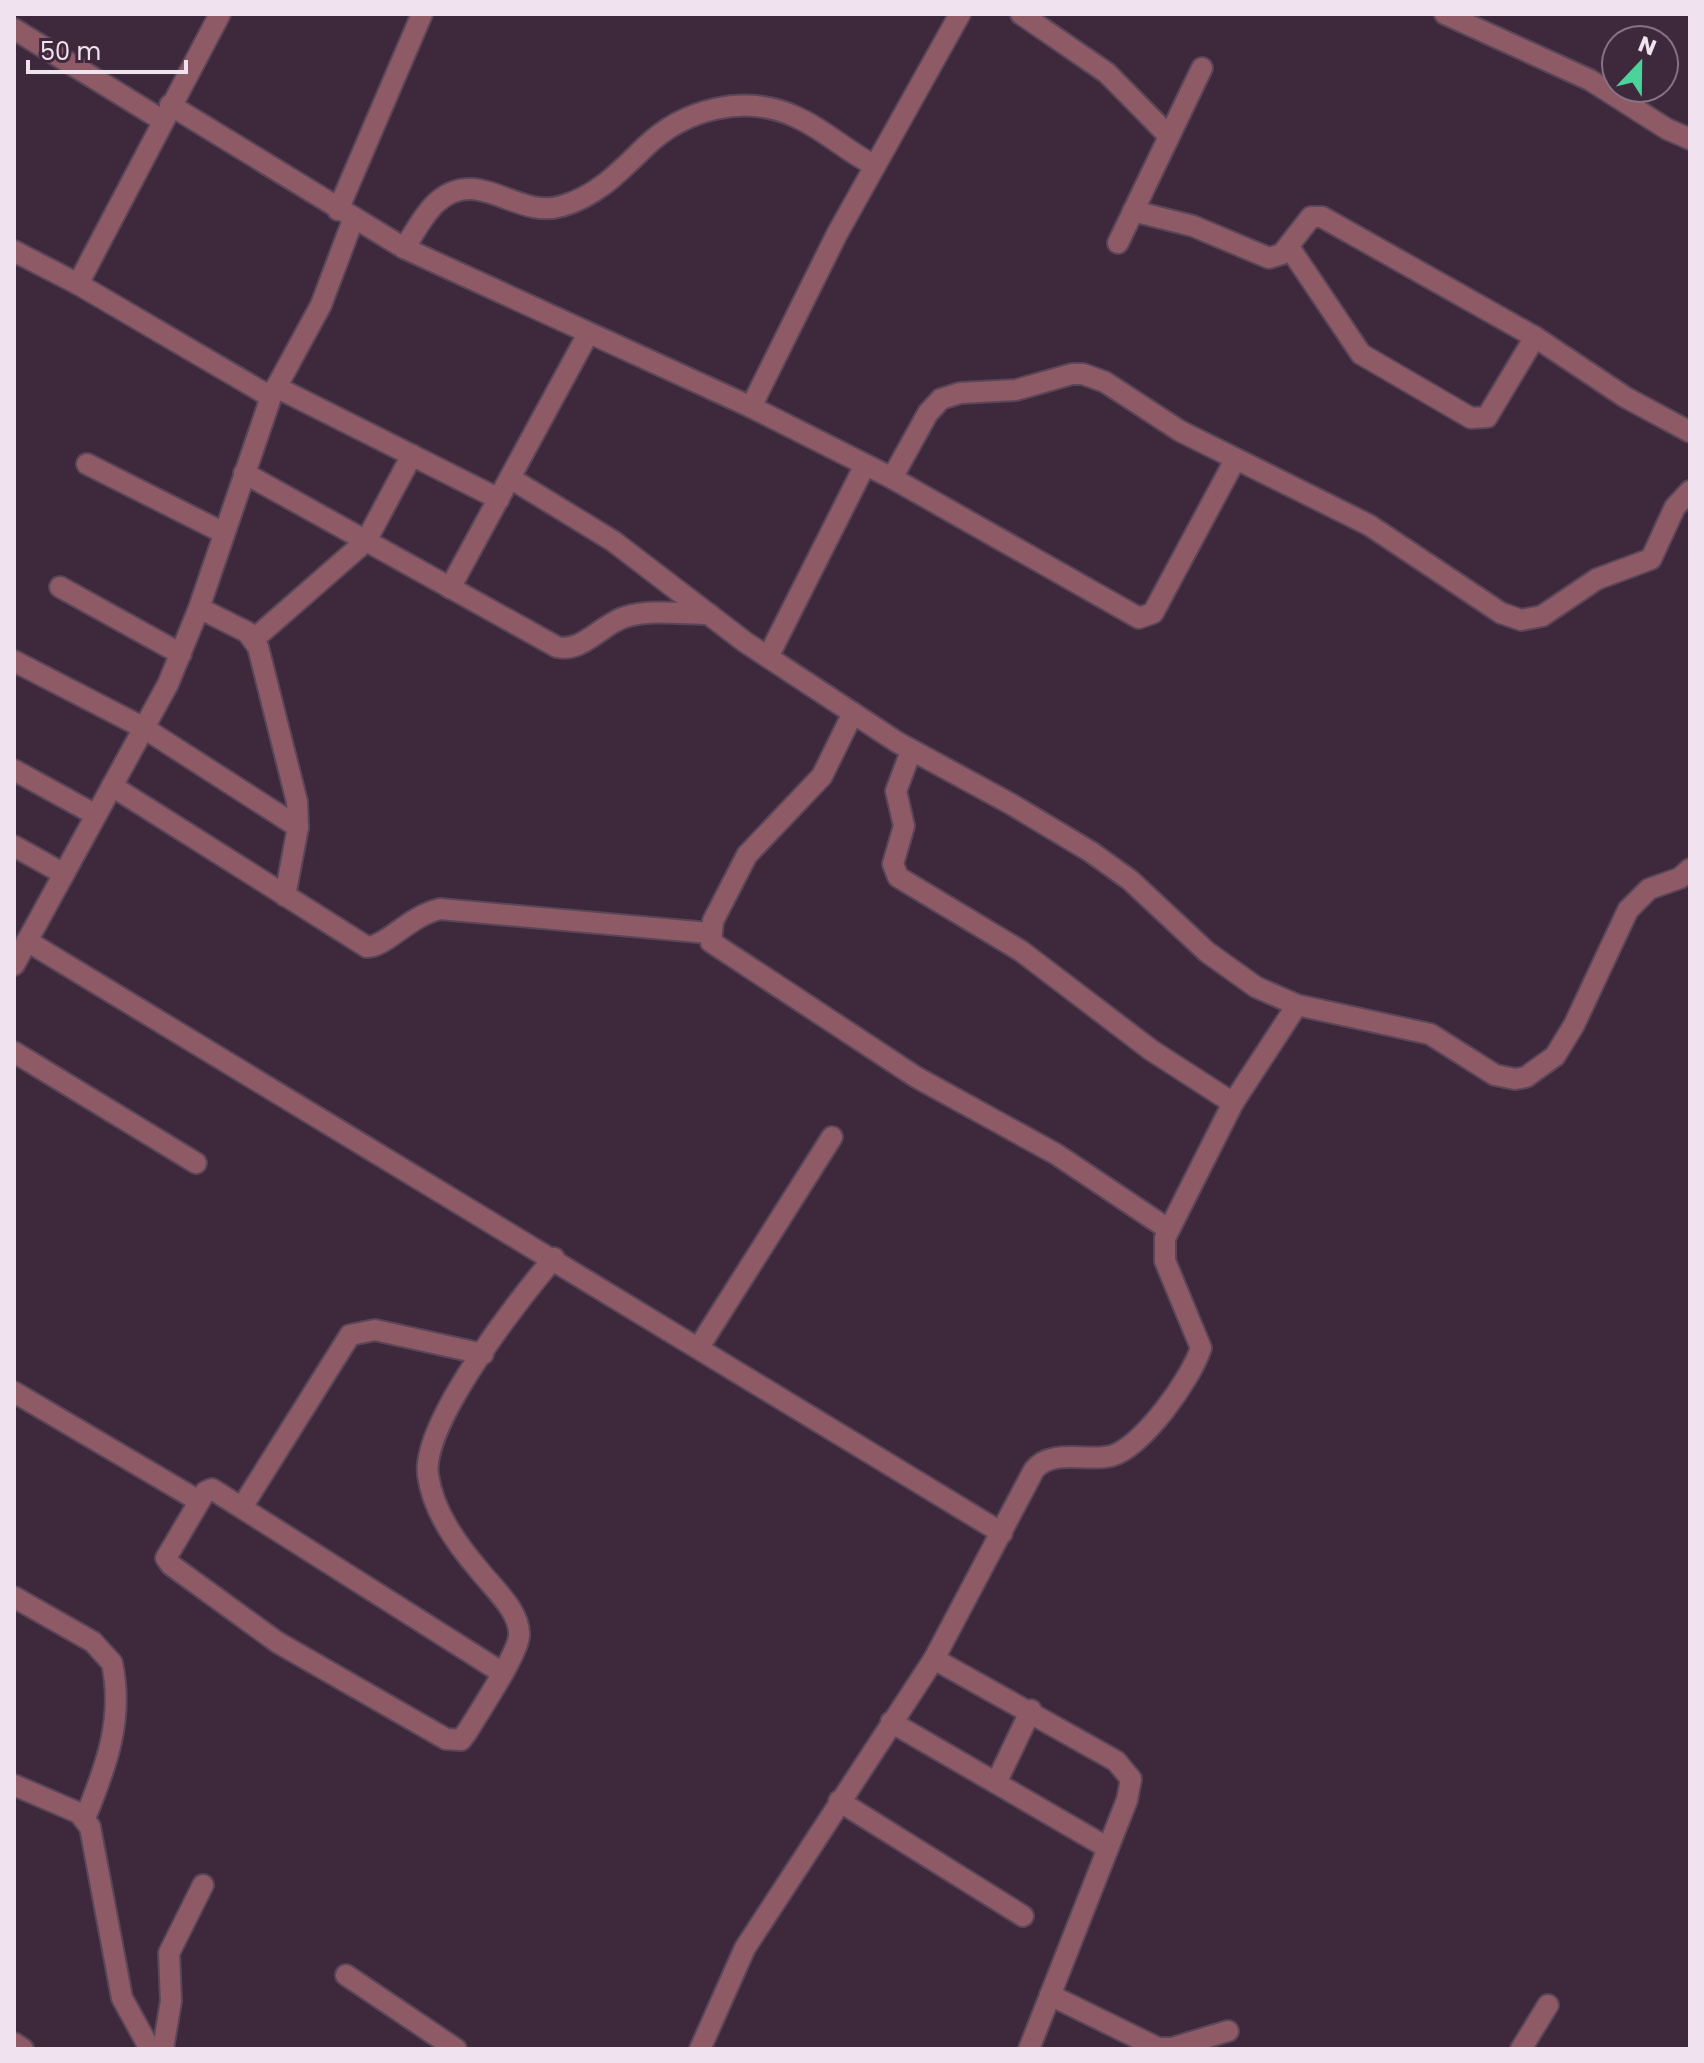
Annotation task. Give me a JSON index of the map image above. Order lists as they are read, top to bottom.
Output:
{
  "scale_bar": "50 m",
  "north": "top"
}
